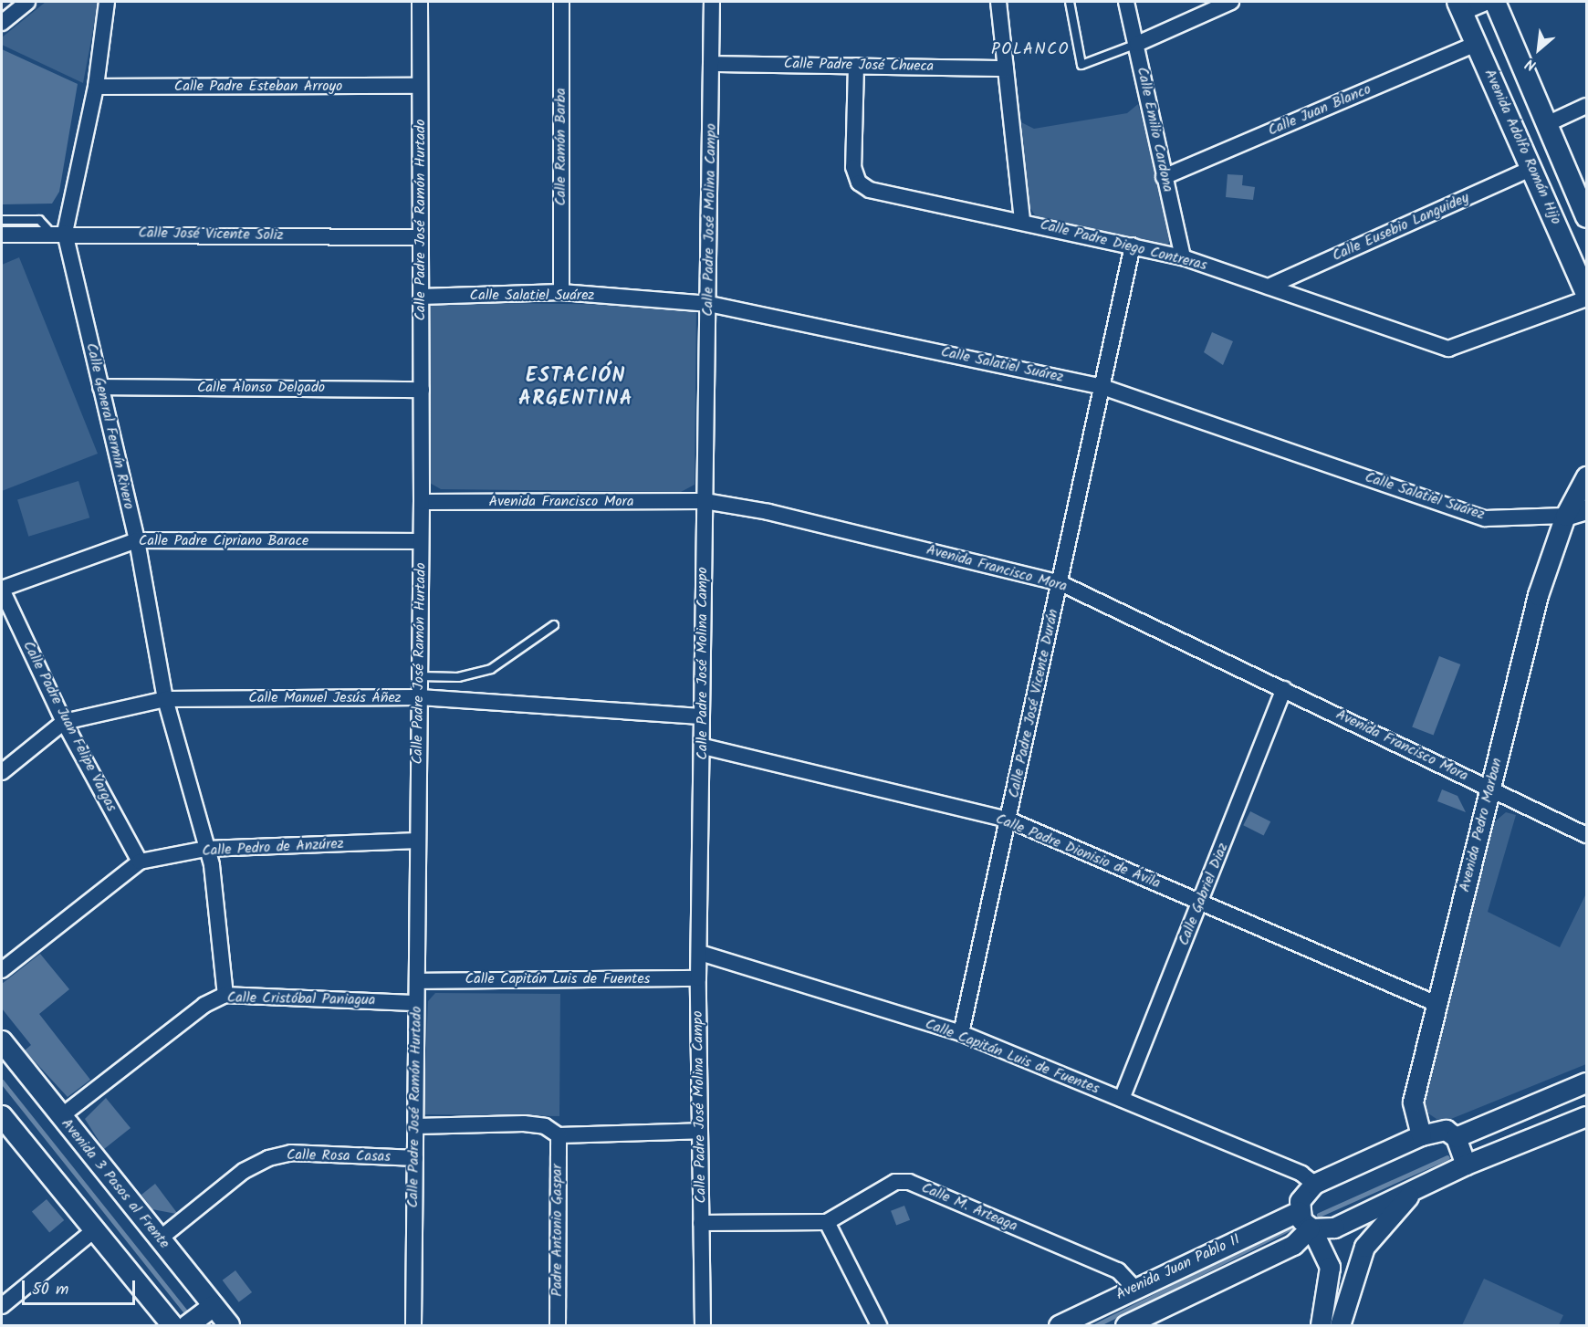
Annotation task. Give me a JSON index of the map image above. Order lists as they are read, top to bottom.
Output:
{
  "streets": {
    "main road": ["Avenida Adolfo Román Hijo", "Avenida 3 Pasos al Frente"],
    "street": [
      "Calle Padre José Chueca",
      "Calle Padre Esteban Arroyo",
      "Calle Juan Blanco",
      "Calle Emilio Cardona",
      "Calle Ramón Barba",
      "Calle Padre José Ramón Hurtado",
      "Calle Padre José Molina Campo",
      "Calle Eusebio Languidey",
      "Calle José Vicente Soliz",
      "Calle Padre Diego Contreras",
      "Calle Salatiel Suárez",
      "Calle Alonso Delgado",
      "Calle General Fermín Rivero",
      "Avenida Francisco Mora",
      "Calle Padre Cipriano Barace",
      "Calle Manuel Jesús Áñez",
      "Calle Padre José Vicente Durán",
      "Calle Padre Juan Felipe Vargas",
      "Avenida Pedro Marban",
      "Calle Pedro de Anzúrez",
      "Calle Padre Dionisio de Ávila",
      "Calle Gabriel Diaz",
      "Calle Capitán Luis de Fuentes",
      "Calle Cristóbal Paniagua",
      "Calle Rosa Casas",
      "Calle M. Arteaga",
      "Padre Antonio Gaspar",
      "Avenida Juan Pablo II"
    ]
  },
  "crossings": [
    ["Calle Padre José Chueca", "Calle Padre José Molina Campo"],
    ["Calle Padre José Chueca", "Calle Padre Diego Contreras"],
    ["Calle Padre Esteban Arroyo", "Calle Padre José Ramón Hurtado"],
    ["Calle Padre Esteban Arroyo", "Calle General Fermín Rivero"],
    ["Calle Juan Blanco", "Calle Emilio Cardona"],
    ["Calle Juan Blanco", "Avenida Adolfo Román Hijo"],
    ["Calle Emilio Cardona", "Calle Padre Diego Contreras"],
    ["Calle Ramón Barba", "Calle Salatiel Suárez"],
    ["Avenida Adolfo Román Hijo", "Calle Eusebio Languidey"],
    ["Calle Padre José Ramón Hurtado", "Calle José Vicente Soliz"],
    ["Calle Padre José Ramón Hurtado", "Calle Salatiel Suárez"],
    ["Calle Padre José Ramón Hurtado", "Calle Alonso Delgado"],
    ["Calle Padre José Ramón Hurtado", "Avenida Francisco Mora"],
    ["Calle Padre José Ramón Hurtado", "Calle Padre Cipriano Barace"],
    ["Calle Padre José Ramón Hurtado", "Calle Manuel Jesús Áñez"],
    ["Calle Padre José Ramón Hurtado", "Calle Pedro de Anzúrez"],
    ["Calle Padre José Ramón Hurtado", "Calle Capitán Luis de Fuentes"],
    ["Calle Padre José Ramón Hurtado", "Calle Cristóbal Paniagua"],
    ["Calle Padre José Ramón Hurtado", "Calle Rosa Casas"],
    ["Calle Padre José Molina Campo", "Calle Salatiel Suárez"],
    ["Calle Padre José Molina Campo", "Avenida Francisco Mora"],
    ["Calle Padre José Molina Campo", "Calle Manuel Jesús Áñez"],
    ["Calle Padre José Molina Campo", "Calle Padre Dionisio de Ávila"],
    ["Calle Padre José Molina Campo", "Calle Capitán Luis de Fuentes"],
    ["Calle Padre José Molina Campo", "Calle M. Arteaga"],
    ["Calle Eusebio Languidey", "Calle Padre Diego Contreras"],
    ["Calle José Vicente Soliz", "Calle General Fermín Rivero"],
    ["Calle Padre Diego Contreras", "Calle Padre José Vicente Durán"],
    ["Calle Salatiel Suárez", "Calle Padre José Vicente Durán"],
    ["Calle Salatiel Suárez", "Avenida Pedro Marban"],
    ["Calle Alonso Delgado", "Calle General Fermín Rivero"],
    ["Calle General Fermín Rivero", "Calle Padre Cipriano Barace"],
    ["Calle General Fermín Rivero", "Calle Manuel Jesús Áñez"],
    ["Calle General Fermín Rivero", "Calle Pedro de Anzúrez"],
    ["Calle General Fermín Rivero", "Calle Cristóbal Paniagua"],
    ["Avenida Francisco Mora", "Calle Padre José Vicente Durán"],
    ["Avenida Francisco Mora", "Avenida Pedro Marban"],
    ["Avenida Francisco Mora", "Calle Gabriel Diaz"],
    ["Calle Padre Cipriano Barace", "Calle Padre Juan Felipe Vargas"],
    ["Calle Manuel Jesús Áñez", "Calle Padre Juan Felipe Vargas"],
    ["Calle Padre José Vicente Durán", "Calle Padre Dionisio de Ávila"],
    ["Calle Padre José Vicente Durán", "Calle Capitán Luis de Fuentes"],
    ["Calle Padre Juan Felipe Vargas", "Calle Pedro de Anzúrez"],
    ["Avenida Pedro Marban", "Calle Padre Dionisio de Ávila"],
    ["Calle Padre Dionisio de Ávila", "Calle Gabriel Diaz"],
    ["Calle Gabriel Diaz", "Calle Capitán Luis de Fuentes"],
    ["Calle Cristóbal Paniagua", "Avenida 3 Pasos al Frente"],
    ["Calle Rosa Casas", "Avenida 3 Pasos al Frente"],
    ["Calle M. Arteaga", "Avenida Juan Pablo II"]
  ],
  "districts": ["POLANCO", "ESTACIÓN ARGENTINA"],
  "scale_bar": "50 m",
  "north": "bottom left"
}
